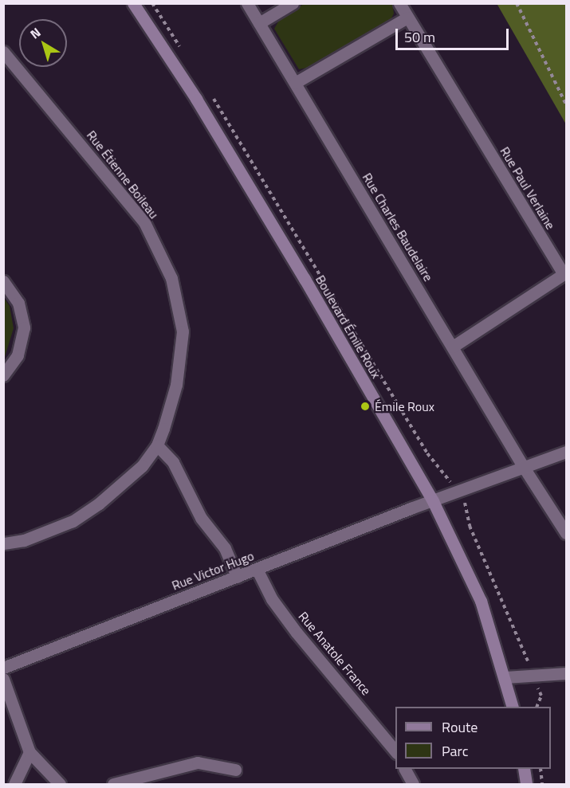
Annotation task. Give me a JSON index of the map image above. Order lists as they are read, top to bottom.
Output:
{
  "streets": {
    "main road": ["Boulevard Émile Roux"],
    "street": [
      "Rue Étienne Boileau",
      "Rue Paul Verlaine",
      "Rue Charles Baudelaire",
      "Rue Victor Hugo",
      "Rue Anatole France"
    ]
  },
  "crossings": [
    ["Rue Paul Verlaine", "Rue Charles Baudelaire"],
    ["Boulevard Émile Roux", "Rue Victor Hugo"],
    ["Rue Victor Hugo", "Rue Anatole France"]
  ],
  "places": ["Émile Roux"],
  "legend": ["Route", "Parc"],
  "scale_bar": "50 m",
  "north": "top left"
}
